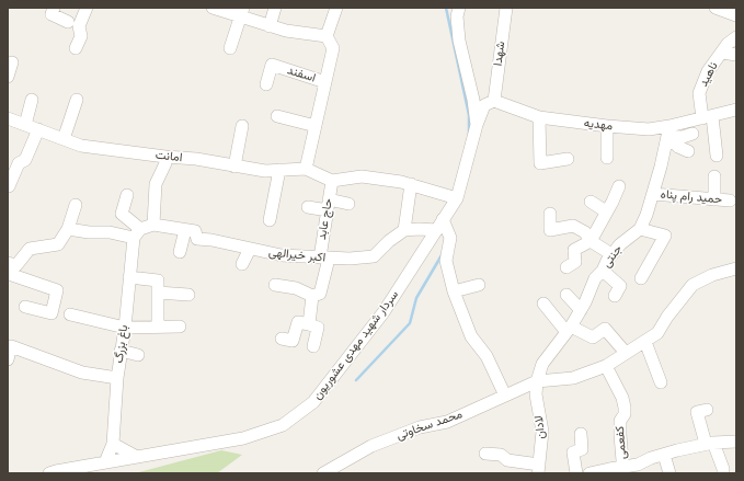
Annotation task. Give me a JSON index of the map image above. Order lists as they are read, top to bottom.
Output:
{
  "streets": {
    "street": [
      "شهدا",
      "اسفند",
      "ناهید",
      "مهدیه",
      "امانت",
      "حمید رام پناه",
      "حاج عابد",
      "اکبر خیرالهی",
      "جنتی",
      "باغ بزرگ",
      "سردار شهید مهدی عشوریون",
      "محمد سخاوتی",
      "لادان",
      "کفعمی"
    ]
  },
  "crossings": [
    ["شهدا", "مهدیه"],
    ["ناهید", "مهدیه"],
    ["مهدیه", "جنتی"],
    ["امانت", "حاج عابد"],
    ["حمید رام پناه", "جنتی"],
    ["حاج عابد", "اکبر خیرالهی"],
    ["جنتی", "محمد سخاوتی"],
    ["جنتی", "لادان"],
    ["محمد سخاوتی", "لادان"],
    ["محمد سخاوتی", "کفعمی"]
  ]
}
